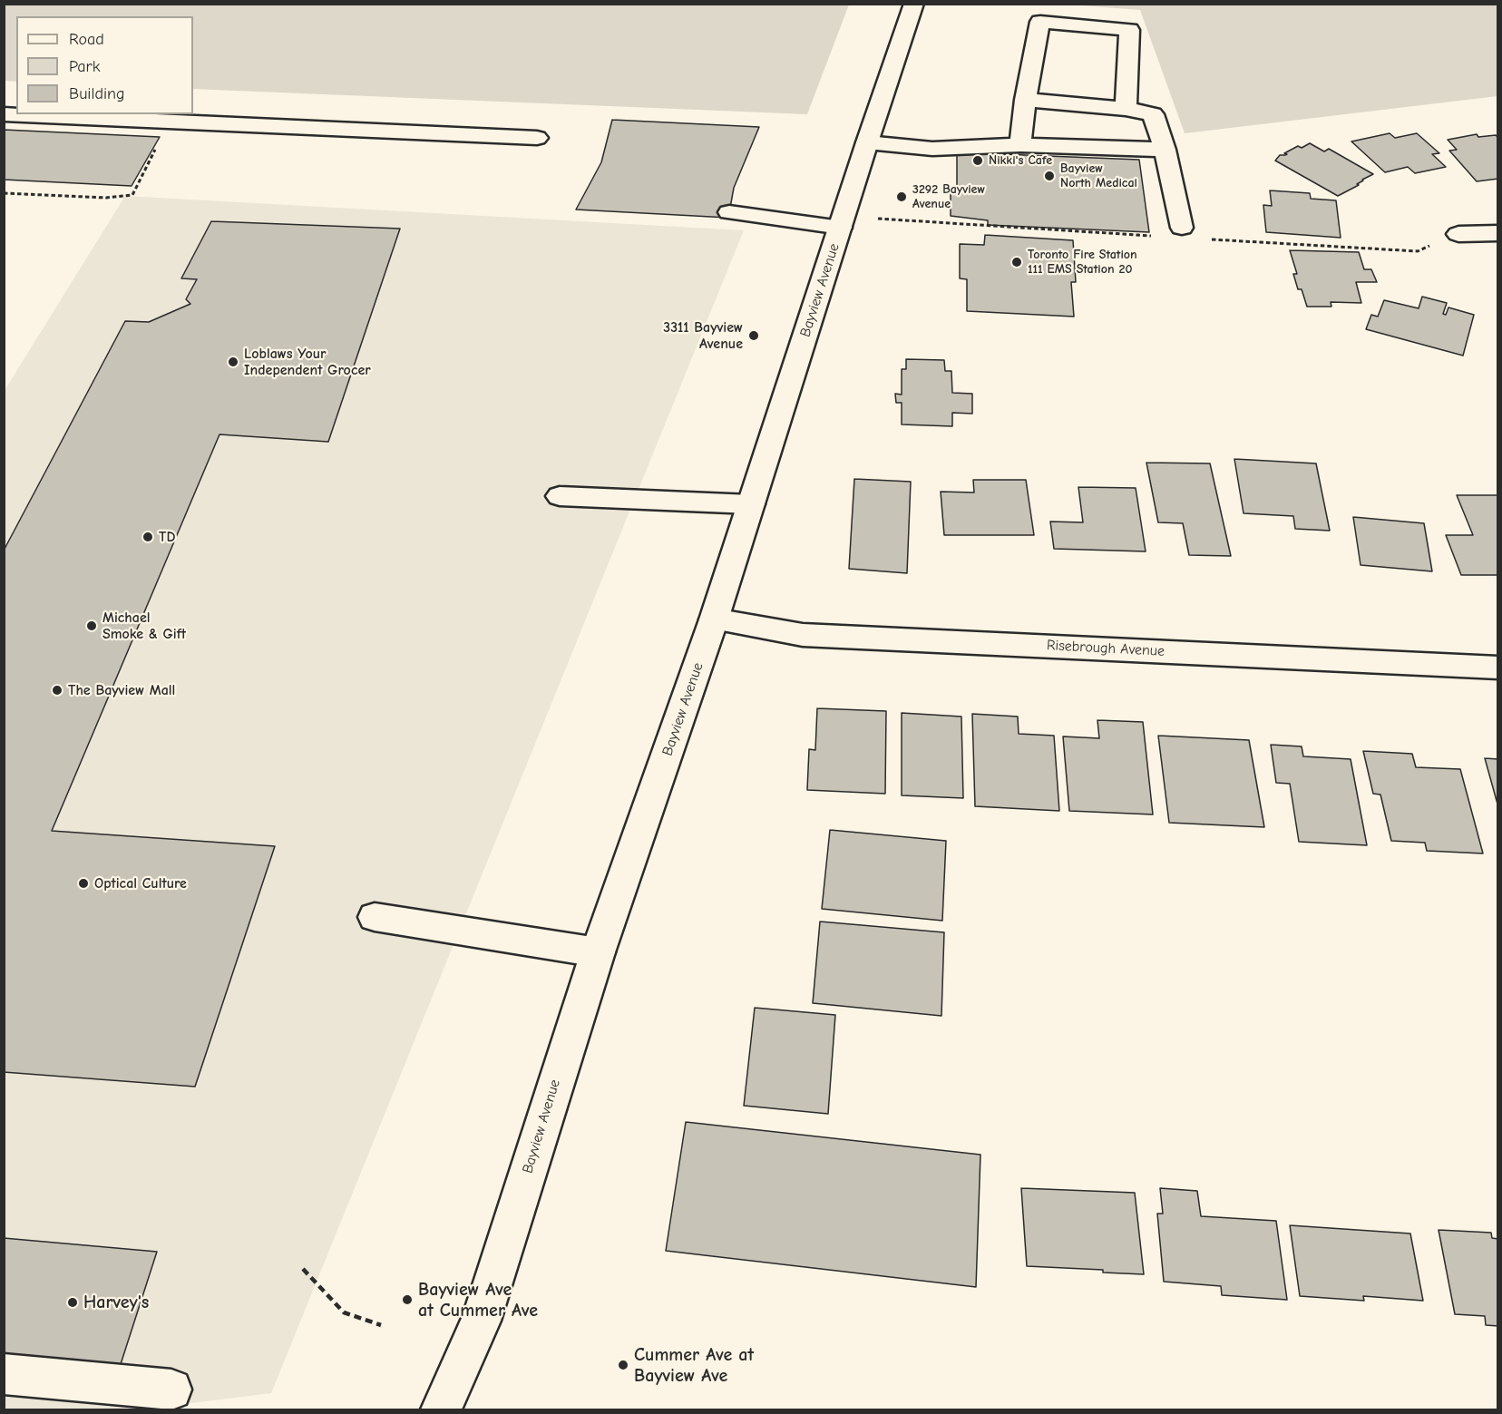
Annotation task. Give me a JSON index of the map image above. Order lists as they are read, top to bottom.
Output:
{
  "streets": {
    "main road": ["Bayview Avenue", "Risebrough Avenue"]
  },
  "crossings": [
    ["Bayview Avenue", "Risebrough Avenue"]
  ],
  "places": [
    "Nikki's Cafe",
    "Bayview North Medical",
    "3292 Bayview Avenue",
    "Toronto Fire Station 111 EMS Station 20",
    "3311 Bayview Avenue",
    "Loblaws Your Independent Grocer",
    "TD",
    "Michael Smoke & Gift",
    "The Bayview Mall",
    "Optical Culture",
    "Bayview Ave at Cummer Ave",
    "Harvey's",
    "Cummer Ave at Bayview Ave"
  ],
  "legend": ["Road", "Park", "Building"]
}
